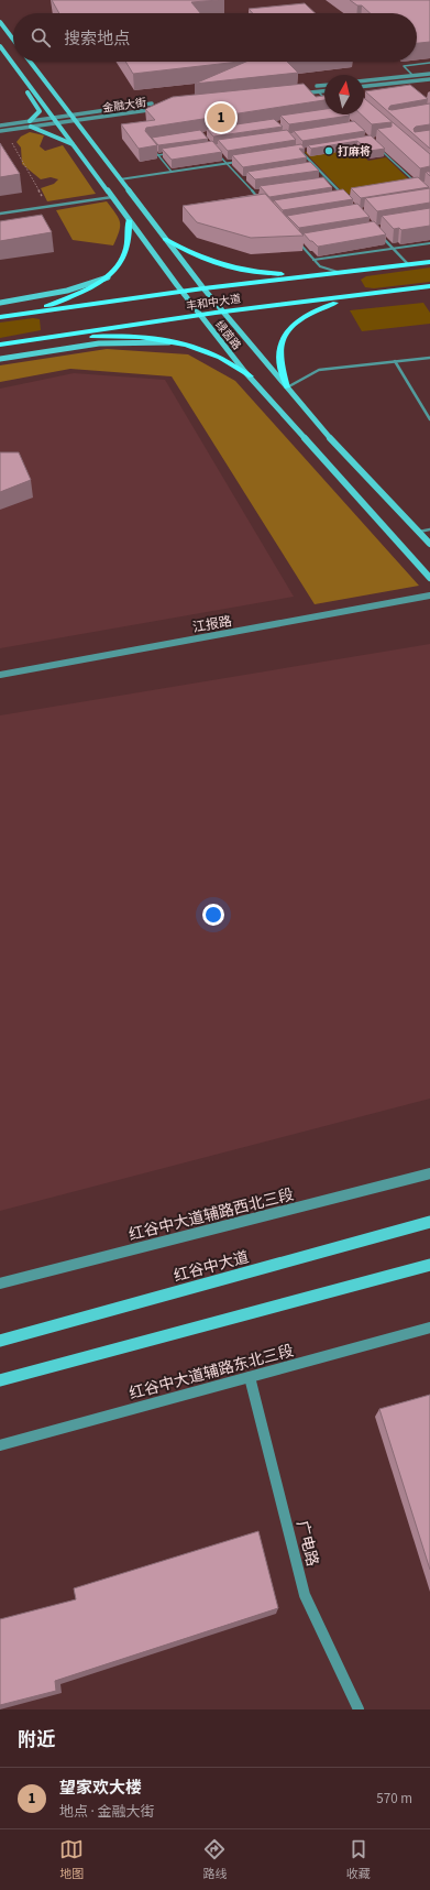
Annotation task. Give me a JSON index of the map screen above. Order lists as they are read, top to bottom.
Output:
{
  "streets": {
    "main road": ["丰和中大道", "绿茵路", "红谷中大道"],
    "street": [
      "金融大街",
      "江报路",
      "红谷中大道辅路西北三段",
      "红谷中大道辅路东北三段",
      "广电路"
    ]
  },
  "crossings": [
    ["金融大街", "绿茵路"],
    ["丰和中大道", "绿茵路"],
    ["红谷中大道辅路东北三段", "广电路"]
  ],
  "places": ["打麻将"],
  "north": "top",
  "page": {
    "search": "搜索地点",
    "pins": "1",
    "heading": "附近",
    "list": [
      {
        "mark": "1",
        "name": "望家欢大楼",
        "note": "地点 · 金融大街",
        "value": "570 m"
      }
    ],
    "nav": ["地图", "路线", "收藏"]
  }
}
